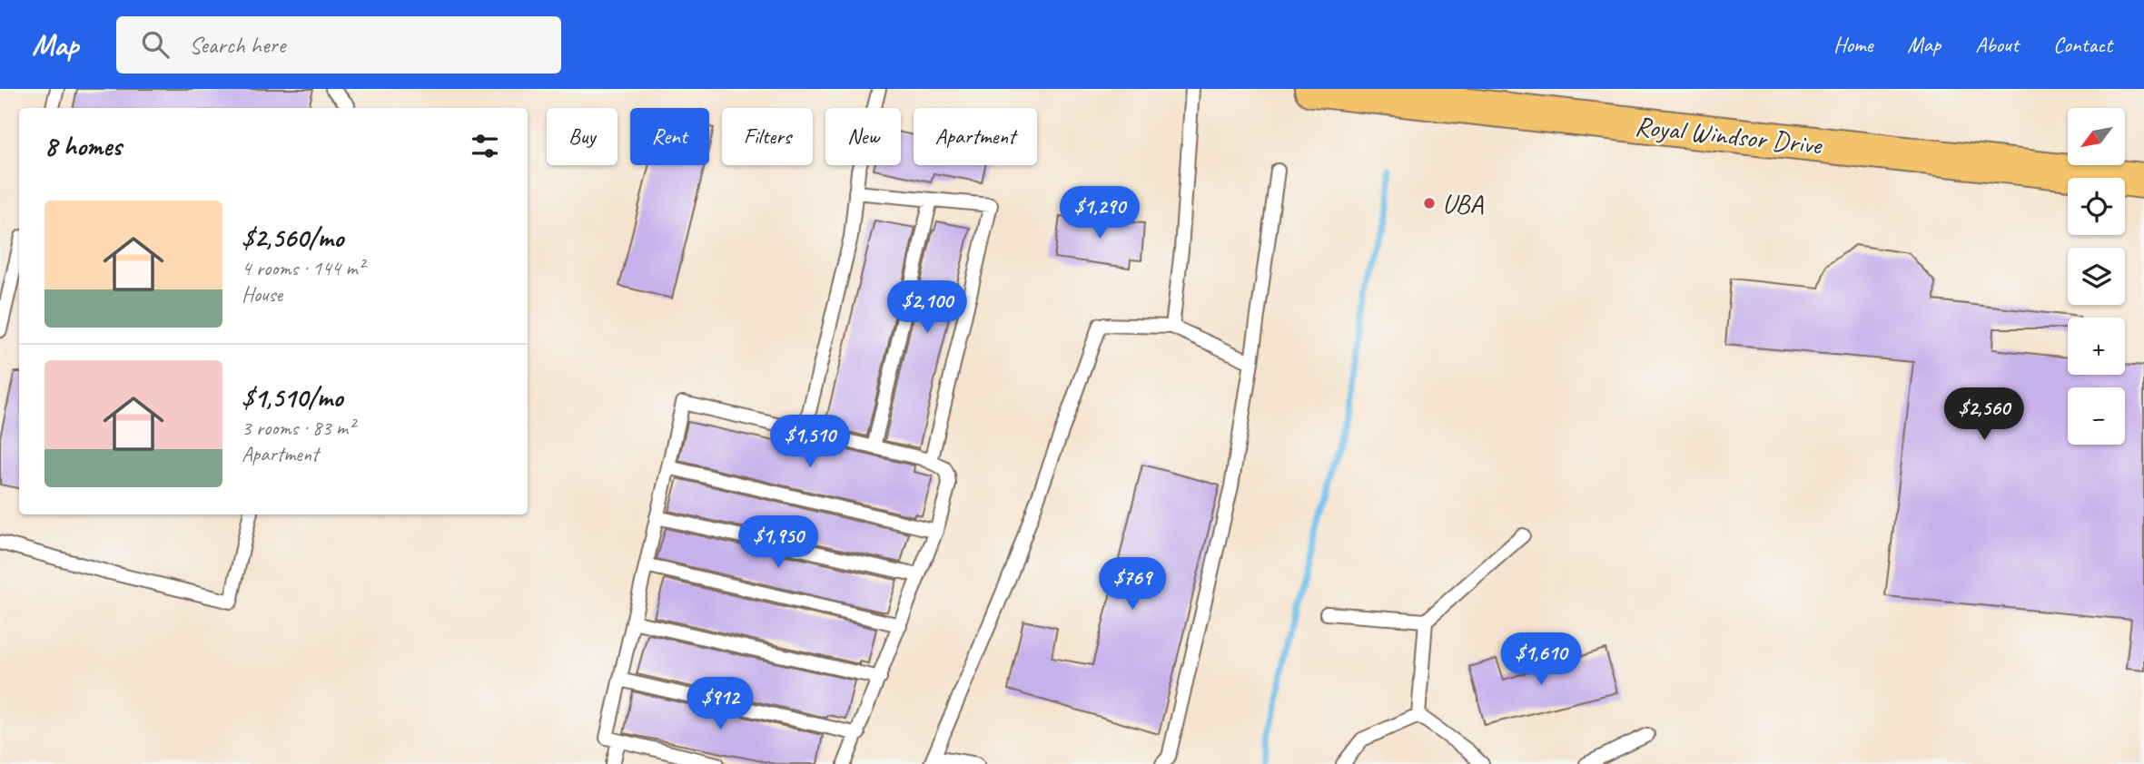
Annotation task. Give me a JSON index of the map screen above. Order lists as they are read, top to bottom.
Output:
{
  "streets": {
    "main road": ["Royal Windsor Drive"]
  },
  "places": ["UBA"],
  "north": "bottom left",
  "page": {
    "header": "Map",
    "search": "Search here",
    "nav": [
      "Home",
      "Map",
      "About",
      "Contact"
    ],
    "map_buttons": ["+", "−"],
    "chip": [
      "Buy",
      "Rent",
      "Filters",
      "New",
      "Apartment"
    ],
    "heading": "8 homes",
    "list": [
      {
        "name": "$2,560/mo",
        "note": "4 rooms · 144 m² · House"
      },
      {
        "name": "$1,510/mo",
        "note": "3 rooms · 83 m² · Apartment"
      }
    ],
    "price": [
      "$1,290",
      "$2,100",
      "$2,560",
      "$1,510",
      "$1,950",
      "$769",
      "$1,610",
      "$912"
    ]
  }
}
